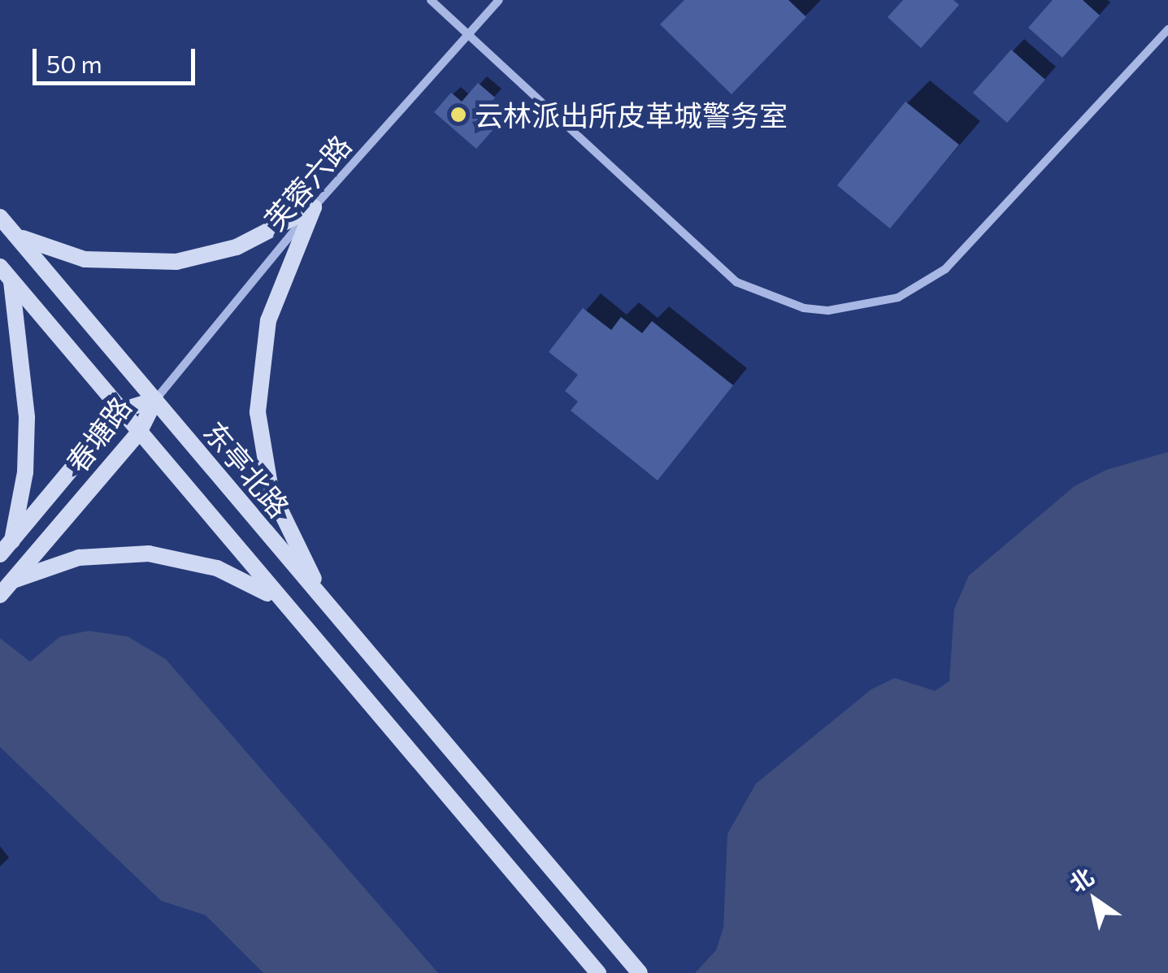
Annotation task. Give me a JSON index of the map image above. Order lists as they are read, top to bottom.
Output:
{
  "streets": {
    "main road": ["春塘路", "东亭北路"],
    "street": ["芙蓉六路"]
  },
  "crossings": [
    ["芙蓉六路", "春塘路"],
    ["芙蓉六路", "东亭北路"],
    ["春塘路", "东亭北路"]
  ],
  "places": ["云林派出所皮革城警务室"],
  "scale_bar": "50 m",
  "north": "top left"
}
